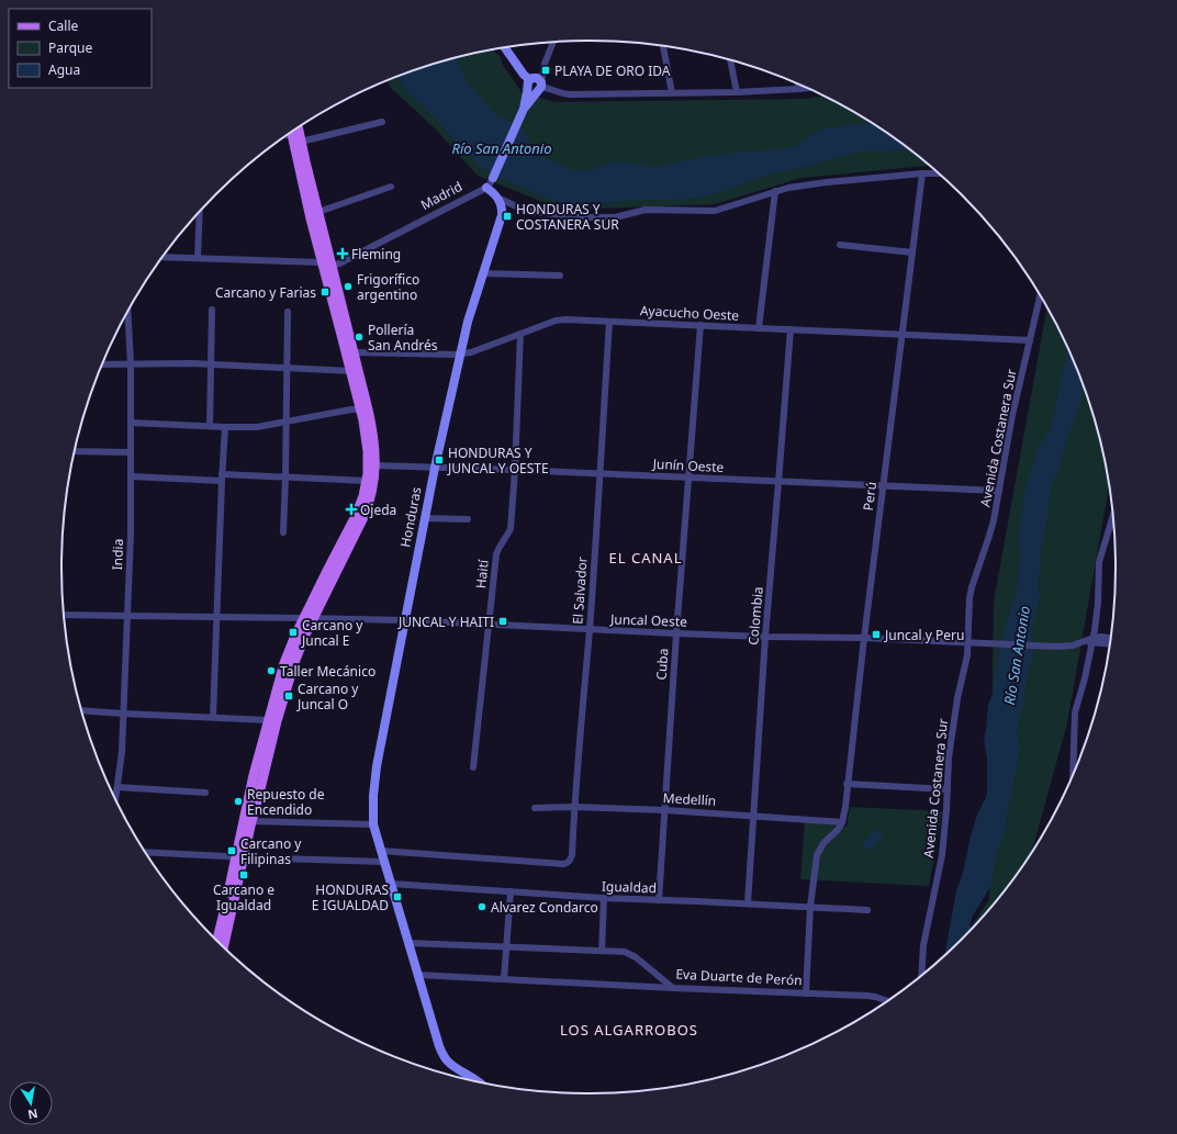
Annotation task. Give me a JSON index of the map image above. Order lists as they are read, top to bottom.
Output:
{
  "streets": {
    "main road": ["Madrid", "Honduras"],
    "street": [
      "Ayacucho Oeste",
      "Avenida Costanera Sur",
      "Junín Oeste",
      "Perú",
      "India",
      "Haití",
      "El Salvador",
      "Colombia",
      "Juncal Oeste",
      "Cuba",
      "Medellín",
      "Igualdad",
      "Eva Duarte de Perón"
    ]
  },
  "crossings": [
    ["Ayacucho Oeste", "Avenida Costanera Sur"],
    ["Ayacucho Oeste", "Perú"],
    ["Ayacucho Oeste", "Honduras"],
    ["Ayacucho Oeste", "Haití"],
    ["Ayacucho Oeste", "El Salvador"],
    ["Ayacucho Oeste", "Colombia"],
    ["Ayacucho Oeste", "Cuba"],
    ["Avenida Costanera Sur", "Junín Oeste"],
    ["Avenida Costanera Sur", "Juncal Oeste"],
    ["Junín Oeste", "Perú"],
    ["Junín Oeste", "Honduras"],
    ["Junín Oeste", "Haití"],
    ["Junín Oeste", "El Salvador"],
    ["Junín Oeste", "Colombia"],
    ["Junín Oeste", "Cuba"],
    ["Perú", "Juncal Oeste"],
    ["Perú", "Medellín"],
    ["Honduras", "El Salvador"],
    ["Honduras", "Juncal Oeste"],
    ["Honduras", "Igualdad"],
    ["Honduras", "Eva Duarte de Perón"],
    ["India", "Juncal Oeste"],
    ["Haití", "Juncal Oeste"],
    ["El Salvador", "Juncal Oeste"],
    ["El Salvador", "Medellín"],
    ["Colombia", "Juncal Oeste"],
    ["Colombia", "Medellín"],
    ["Colombia", "Igualdad"],
    ["Juncal Oeste", "Cuba"],
    ["Cuba", "Medellín"],
    ["Cuba", "Igualdad"]
  ],
  "districts": ["EL CANAL", "LOS ALGARROBOS"],
  "water": ["Río San Antonio"],
  "places": {
    "transit": [
      "PLAYA DE ORO IDA",
      "HONDURAS Y COSTANERA SUR",
      "Carcano y Farias",
      "HONDURAS Y JUNCAL Y OESTE",
      "JUNCAL Y HAITI",
      "Carcano y Juncal E",
      "Juncal y Peru",
      "Carcano y Juncal O",
      "Carcano y Filipinas",
      "Carcano e Igualdad",
      "HONDURAS E IGUALDAD"
    ],
    "health": ["Fleming", "Ojeda"],
    "other": [
      "Frigorífico argentino",
      "Pollería San Andrés",
      "Taller Mecánico",
      "Repuesto de Encendido",
      "Alvarez Condarco"
    ]
  },
  "legend": ["Calle", "Parque", "Agua"],
  "north": "bottom"
}
